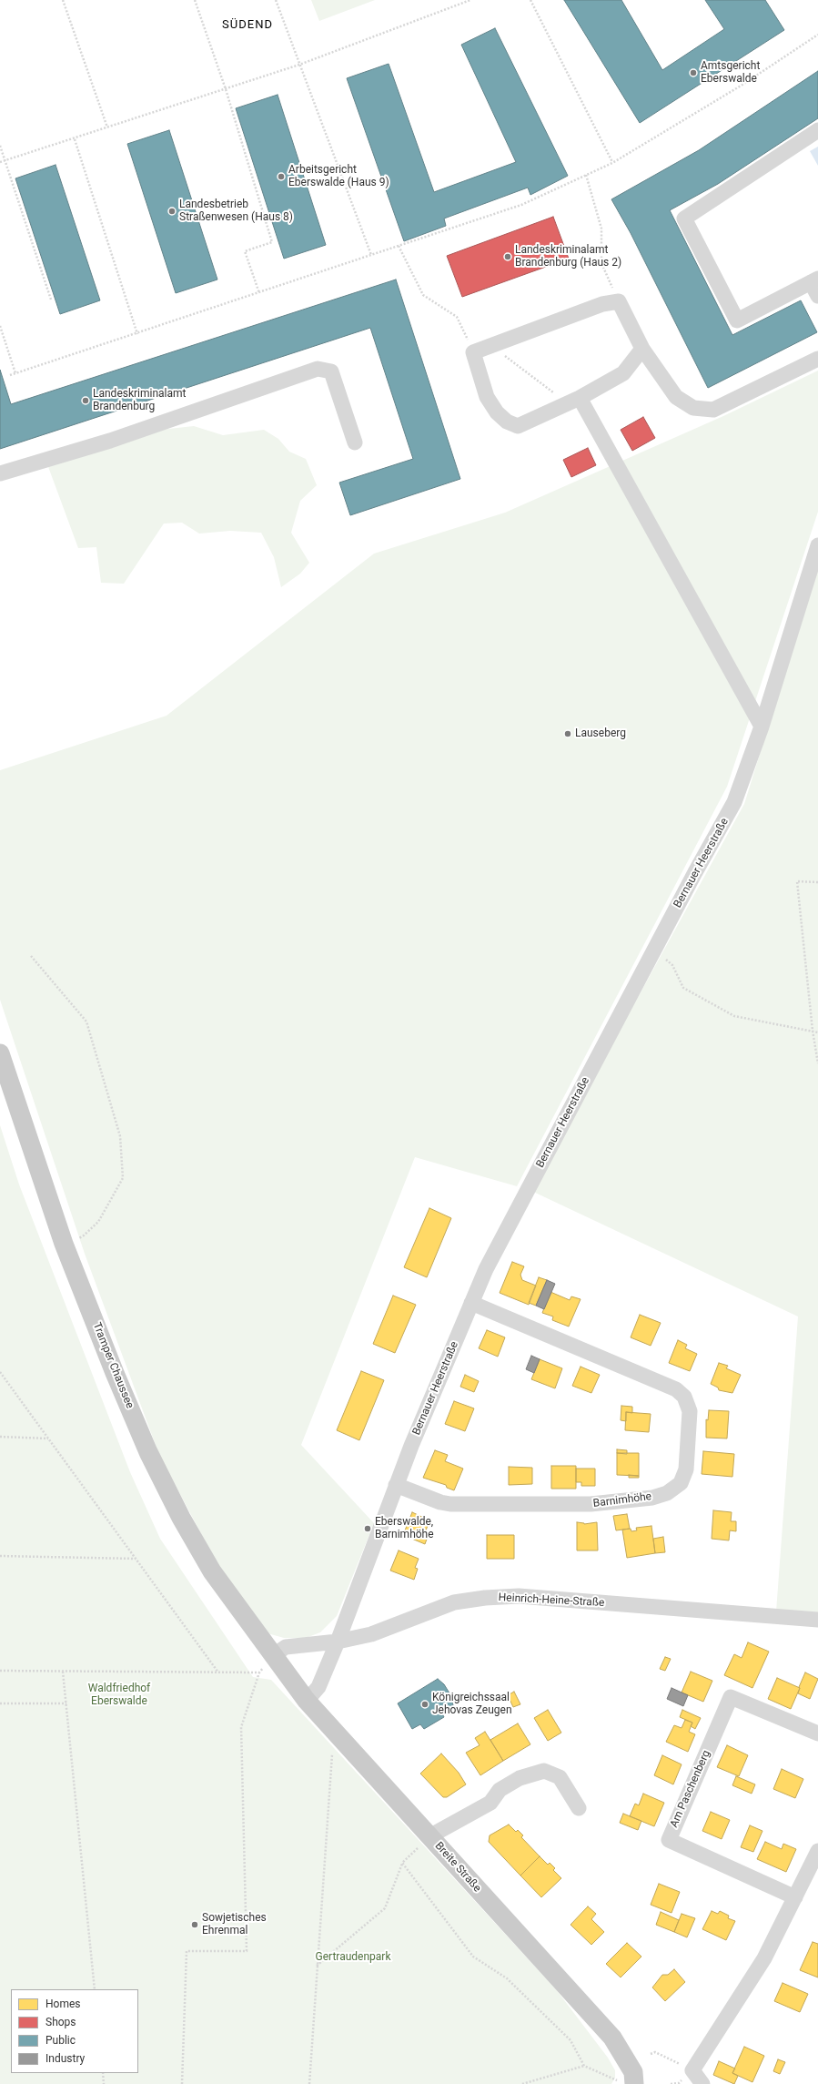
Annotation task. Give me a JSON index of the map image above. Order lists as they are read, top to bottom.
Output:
{
  "streets": {
    "main road": ["Tramper Chaussee", "Breite Straße"],
    "street": [
      "Bernauer Heerstraße",
      "Barnimhöhe",
      "Heinrich-Heine-Straße",
      "Am Paschenberg"
    ]
  },
  "crossings": [
    ["Bernauer Heerstraße", "Barnimhöhe"],
    ["Bernauer Heerstraße", "Heinrich-Heine-Straße"],
    ["Bernauer Heerstraße", "Breite Straße"],
    ["Tramper Chaussee", "Heinrich-Heine-Straße"],
    ["Tramper Chaussee", "Breite Straße"],
    ["Heinrich-Heine-Straße", "Breite Straße"]
  ],
  "districts": ["SÜDEND"],
  "parks": ["Waldfriedhof Eberswalde", "Gertraudenpark"],
  "places": [
    "Amtsgericht Eberswalde",
    "Arbeitsgericht Eberswalde (Haus 9)",
    "Landesbetrieb Straßenwesen (Haus 8)",
    "Landeskriminalamt Brandenburg (Haus 2)",
    "Landeskriminalamt Brandenburg",
    "Lauseberg",
    "Eberswalde, Barnimhöhe",
    "Königreichssaal Jehovas Zeugen",
    "Sowjetisches Ehrenmal"
  ],
  "legend": [
    "Homes",
    "Shops",
    "Public",
    "Industry"
  ]
}
